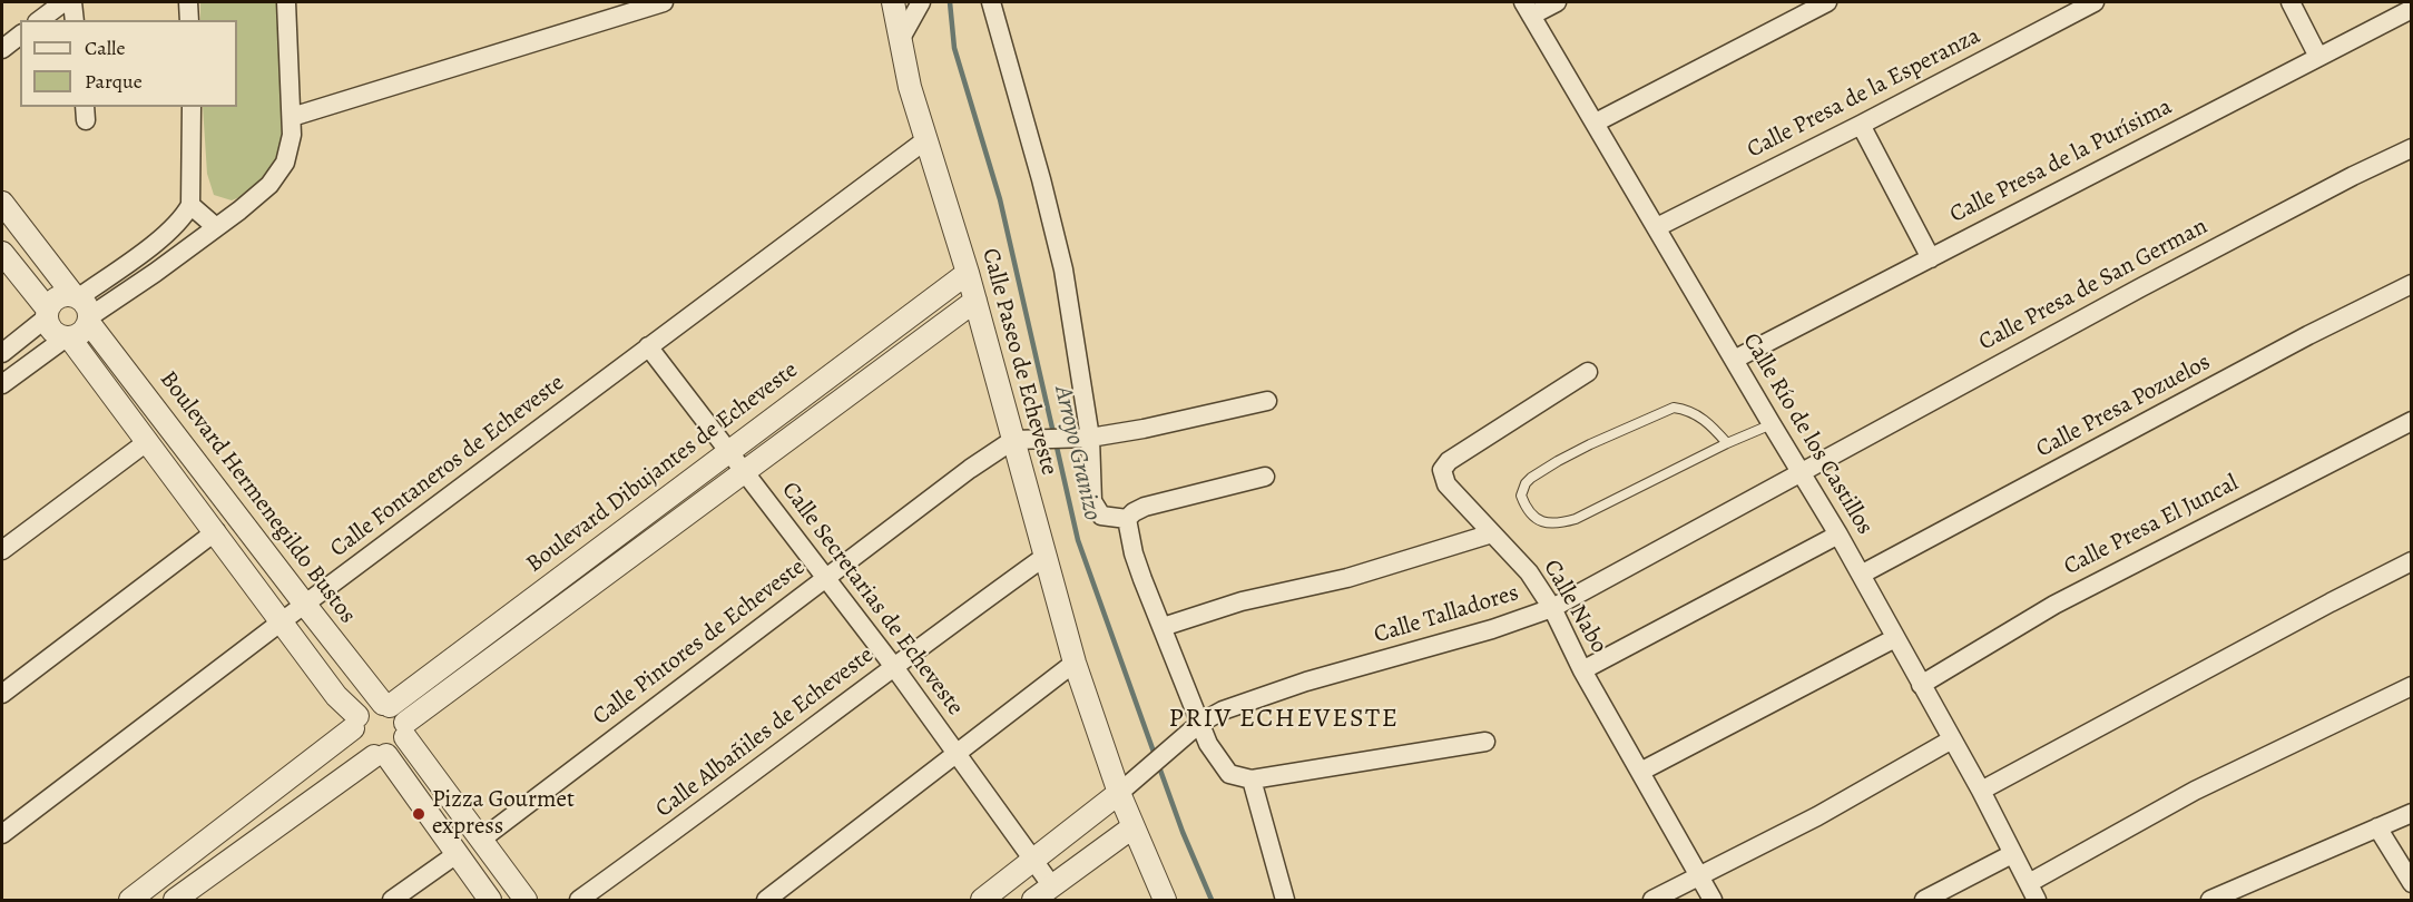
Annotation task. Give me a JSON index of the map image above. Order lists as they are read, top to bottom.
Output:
{
  "streets": {
    "street": [
      "Calle Presa de la Esperanza",
      "Calle Presa de la Purísima",
      "Calle Presa de San German",
      "Calle Paseo de Echeveste",
      "Calle Presa Pozuelos",
      "Calle Río de los Castillos",
      "Calle Fontaneros de Echeveste",
      "Boulevard Dibujantes de Echeveste",
      "Boulevard Hermenegildo Bustos",
      "Calle Presa El Juncal",
      "Calle Secretarias de Echeveste",
      "Calle Nabo",
      "Calle Talladores",
      "Calle Pintores de Echeveste",
      "Calle Albañiles de Echeveste"
    ]
  },
  "crossings": [
    ["Calle Presa de la Esperanza", "Calle Río de los Castillos"],
    ["Calle Presa de la Purísima", "Calle Río de los Castillos"],
    ["Calle Presa de San German", "Calle Río de los Castillos"],
    ["Calle Presa de San German", "Calle Talladores"],
    ["Calle Paseo de Echeveste", "Calle Fontaneros de Echeveste"],
    ["Calle Paseo de Echeveste", "Boulevard Dibujantes de Echeveste"],
    ["Calle Paseo de Echeveste", "Calle Talladores"],
    ["Calle Paseo de Echeveste", "Calle Pintores de Echeveste"],
    ["Calle Paseo de Echeveste", "Calle Albañiles de Echeveste"],
    ["Calle Presa Pozuelos", "Calle Río de los Castillos"],
    ["Calle Río de los Castillos", "Calle Presa El Juncal"],
    ["Calle Río de los Castillos", "Calle Talladores"],
    ["Calle Fontaneros de Echeveste", "Boulevard Hermenegildo Bustos"],
    ["Calle Fontaneros de Echeveste", "Calle Secretarias de Echeveste"],
    ["Boulevard Dibujantes de Echeveste", "Boulevard Hermenegildo Bustos"],
    ["Boulevard Dibujantes de Echeveste", "Calle Secretarias de Echeveste"],
    ["Calle Secretarias de Echeveste", "Calle Pintores de Echeveste"],
    ["Calle Secretarias de Echeveste", "Calle Albañiles de Echeveste"],
    ["Calle Nabo", "Calle Talladores"]
  ],
  "districts": ["PRIV ECHEVESTE"],
  "water": ["Arroyo Granizo"],
  "places": ["Pizza Gourmet express"],
  "legend": ["Calle", "Parque"]
}
